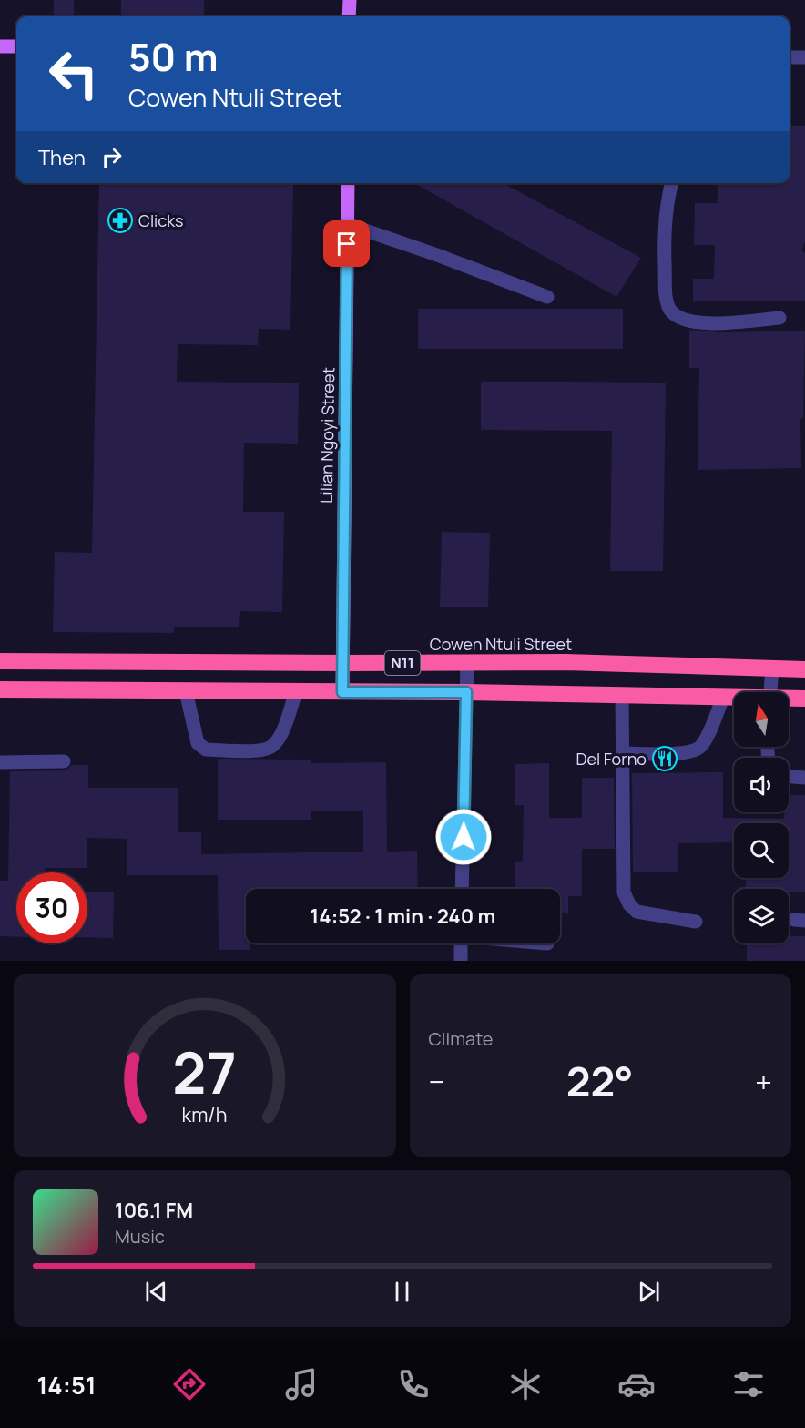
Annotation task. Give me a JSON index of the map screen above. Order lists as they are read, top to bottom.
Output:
{
  "streets": {
    "highway": ["Cowen Ntuli Street", "N11"],
    "main road": ["Lilian Ngoyi Street"]
  },
  "crossings": [
    ["Lilian Ngoyi Street", "Cowen Ntuli Street"],
    ["Lilian Ngoyi Street", "N11"]
  ],
  "places": {
    "pharmacy": ["Clicks"],
    "restaurant": ["Del Forno"]
  },
  "north": "top",
  "page": {
    "turn": ["50 m", "Cowen Ntuli Street"],
    "then": "Then",
    "limit": "30",
    "trip": "14:52 · 1 min · 240 m",
    "tile": "Climate",
    "heat": ["−", "22°", "+"],
    "song": ["106.1 FM", "Music"],
    "tabs": "14:51",
    "gauge": ["27", "km/h"]
  }
}
